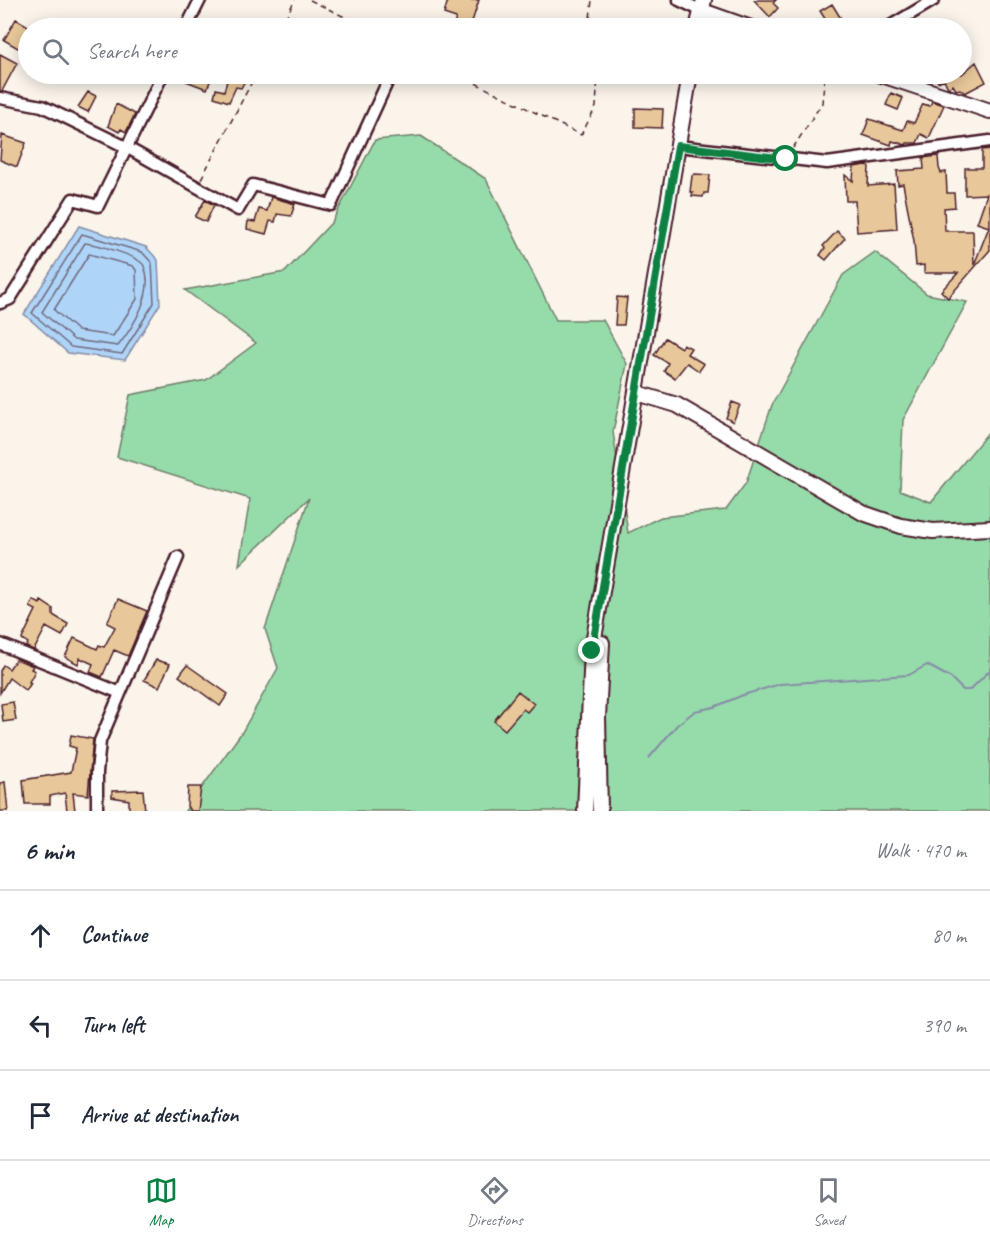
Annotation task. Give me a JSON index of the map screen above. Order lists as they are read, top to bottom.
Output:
{
  "page": {
    "search": "Search here",
    "heading": ["6 min", "Walk · 470 m"],
    "list": [
      ["Continue", "80 m"],
      ["Turn left", "390 m"],
      "Arrive at destination"
    ],
    "nav": ["Map", "Directions", "Saved"]
  }
}
